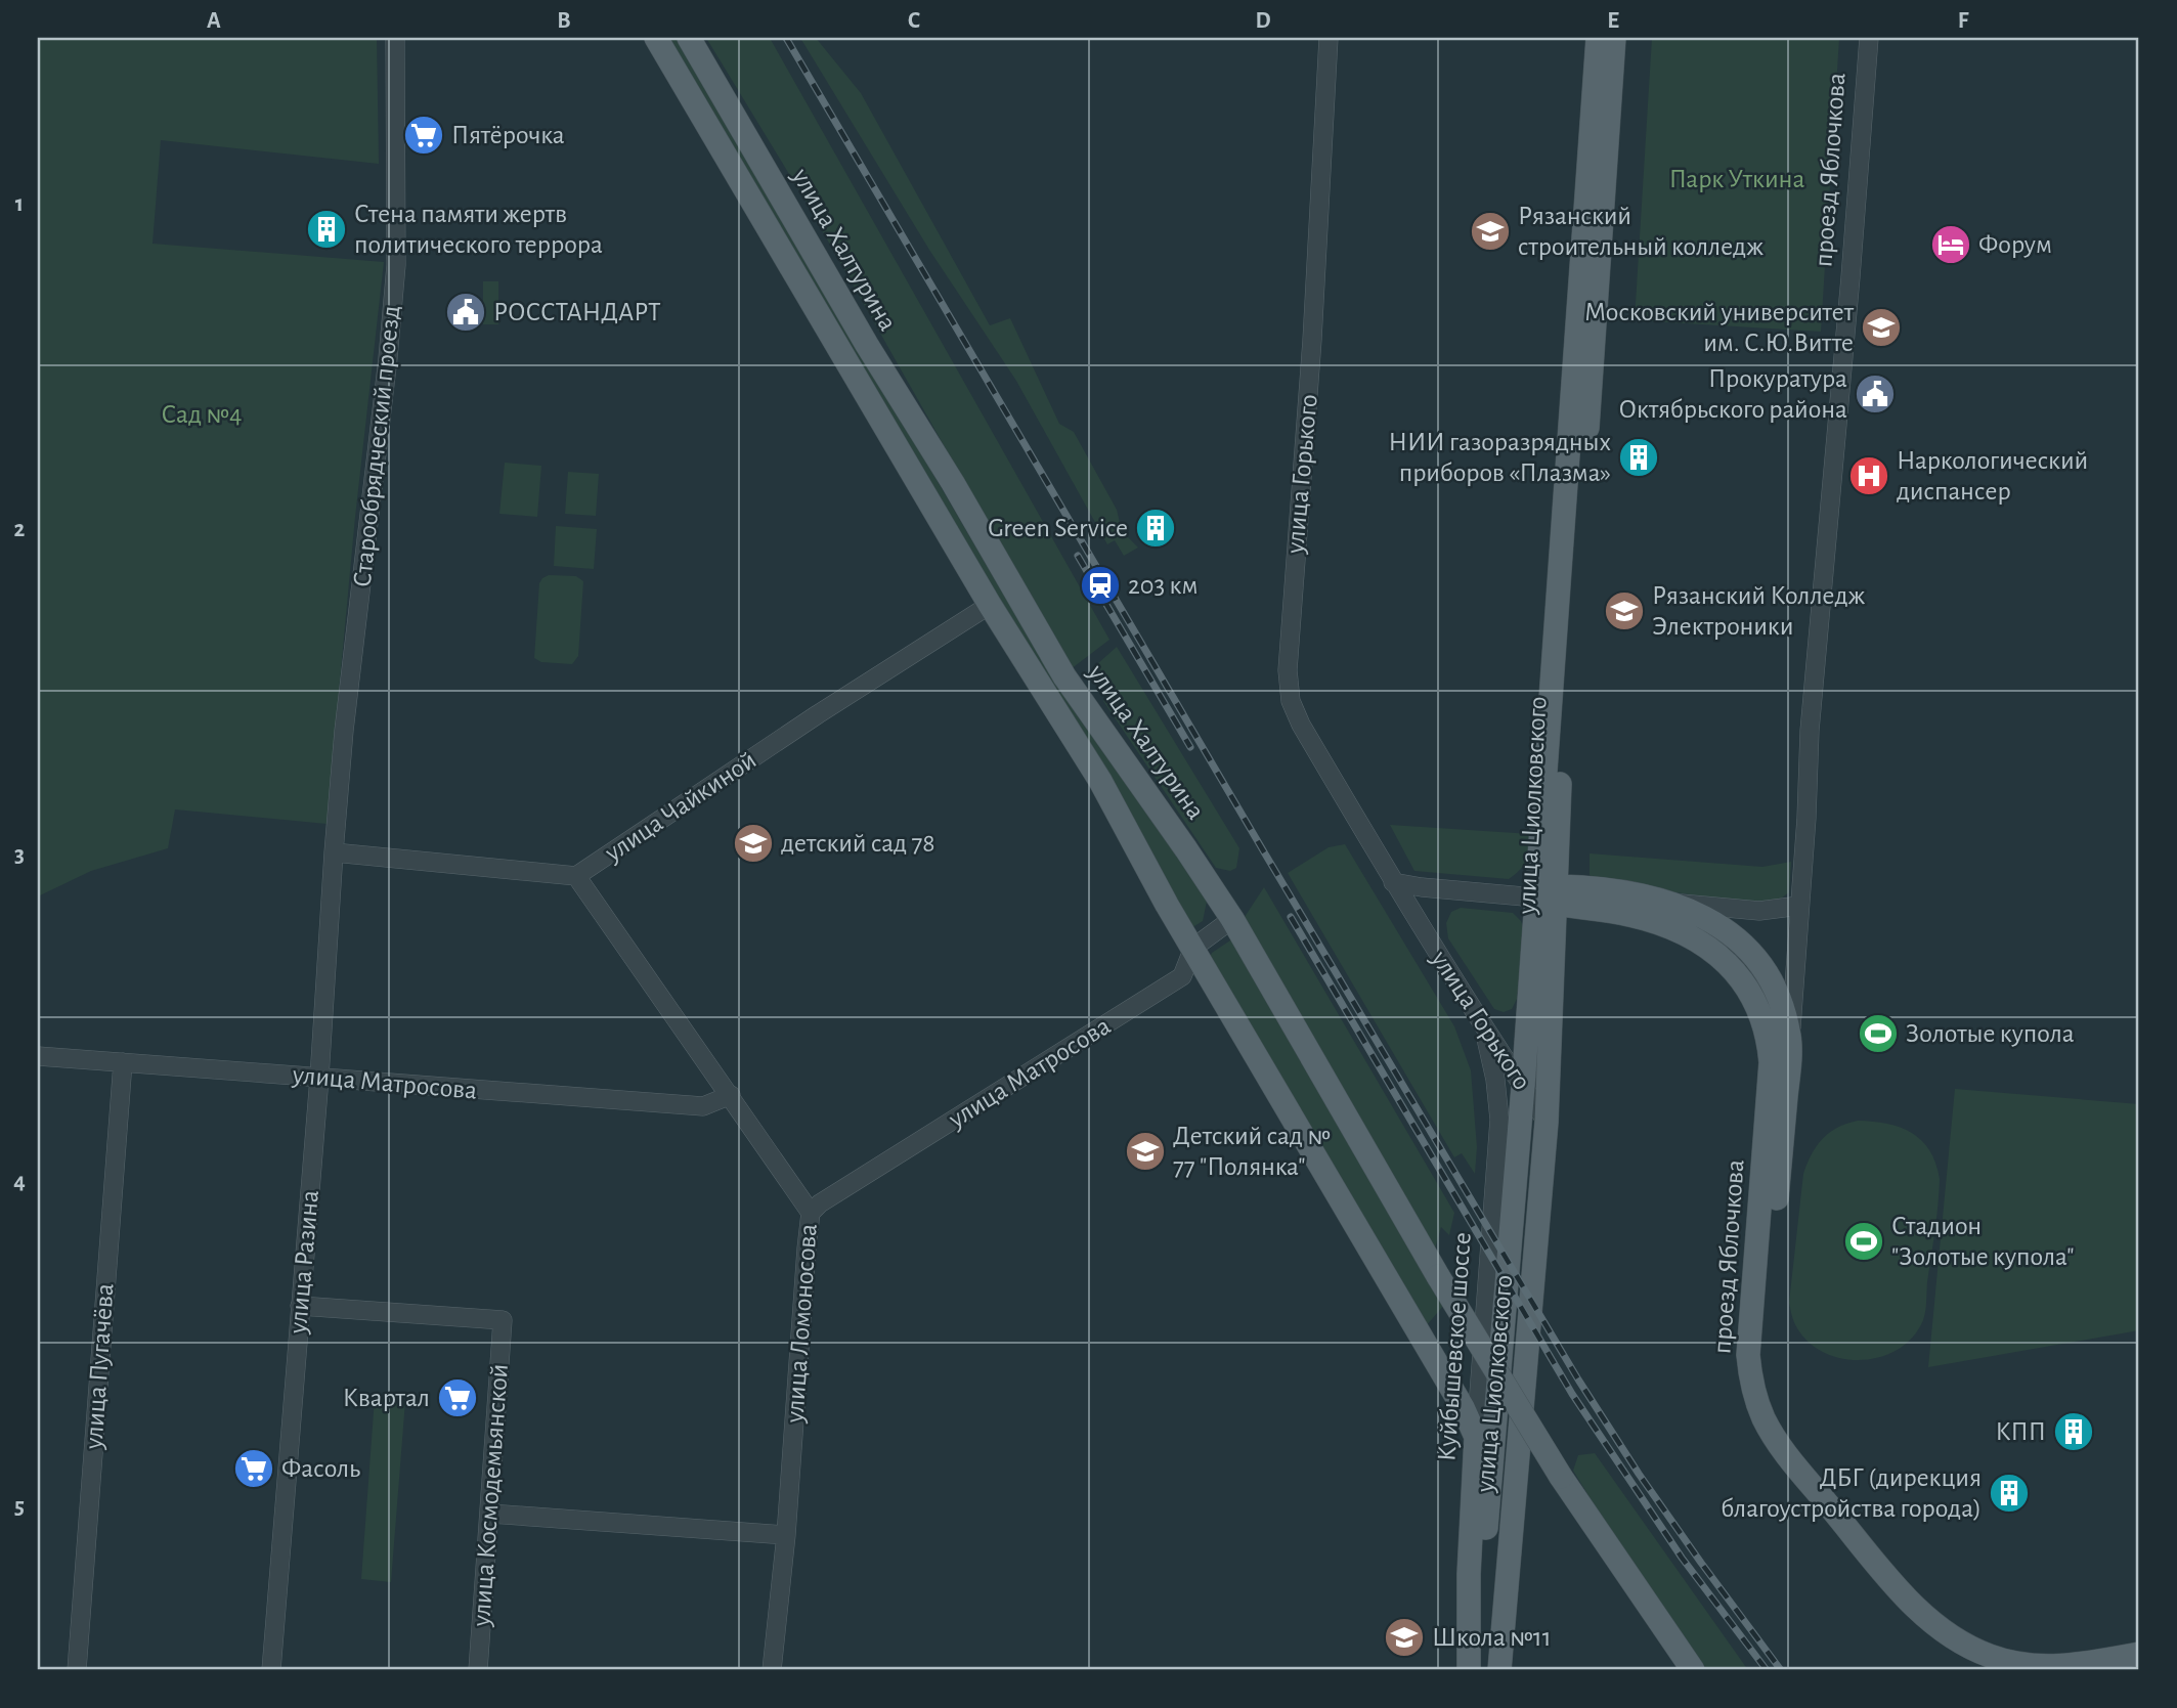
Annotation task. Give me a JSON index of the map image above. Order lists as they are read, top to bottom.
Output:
{
  "streets": {
    "main road": [
      "проезд Яблочкова",
      "улица Халтурина",
      "улица Циолковского",
      "Куйбышевское шоссе"
    ],
    "street": [
      "Старообрядческий проезд",
      "улица Горького",
      "улица Чайкиной",
      "улица Матросова",
      "улица Разина",
      "улица Ломоносова",
      "улица Пугачёва",
      "улица Космодемьянской"
    ]
  },
  "crossings": [
    ["проезд Яблочкова", "улица Циолковского"],
    ["улица Халтурина", "улица Чайкиной"],
    ["улица Халтурина", "улица Матросова"],
    ["улица Халтурина", "Куйбышевское шоссе"],
    ["Старообрядческий проезд", "улица Чайкиной"],
    ["Старообрядческий проезд", "улица Разина"],
    ["улица Горького", "улица Циолковского"],
    ["улица Горького", "Куйбышевское шоссе"],
    ["улица Чайкиной", "улица Разина"],
    ["улица Чайкиной", "улица Ломоносова"],
    ["улица Матросова", "улица Разина"],
    ["улица Матросова", "улица Ломоносова"],
    ["улица Матросова", "улица Пугачёва"],
    ["улица Разина", "улица Космодемьянской"]
  ],
  "parks": ["Парк Уткина", "Сад №4"],
  "places": {
    "supermarket": ["Пятёрочка", "Квартал", "Фасоль"],
    "building": [
      "Стена памяти жертв политического террора",
      "НИИ газоразрядных приборов «Плазма»",
      "Green Service",
      "КПП",
      "ДБГ (дирекция благоустройства города)"
    ],
    "school or university": [
      "Рязанский строительный колледж",
      "Московский университет им. С.Ю.Витте",
      "Рязанский Колледж Электроники",
      "детский сад 78",
      "Детский сад № 77 \"Полянка\"",
      "Школа №11"
    ],
    "hotel": ["Форум"],
    "public building": ["РОССТАНДАРТ", "Прокуратура Октябрьского района"],
    "hospital": ["Наркологический диспансер"],
    "station": ["203 км"],
    "sports": ["Золотые купола", "Стадион \"Золотые купола\""]
  },
  "grid": {
    "columns": [
      "A",
      "B",
      "C",
      "D",
      "E",
      "F"
    ],
    "rows": [
      "1",
      "2",
      "3",
      "4",
      "5"
    ]
  }
}
